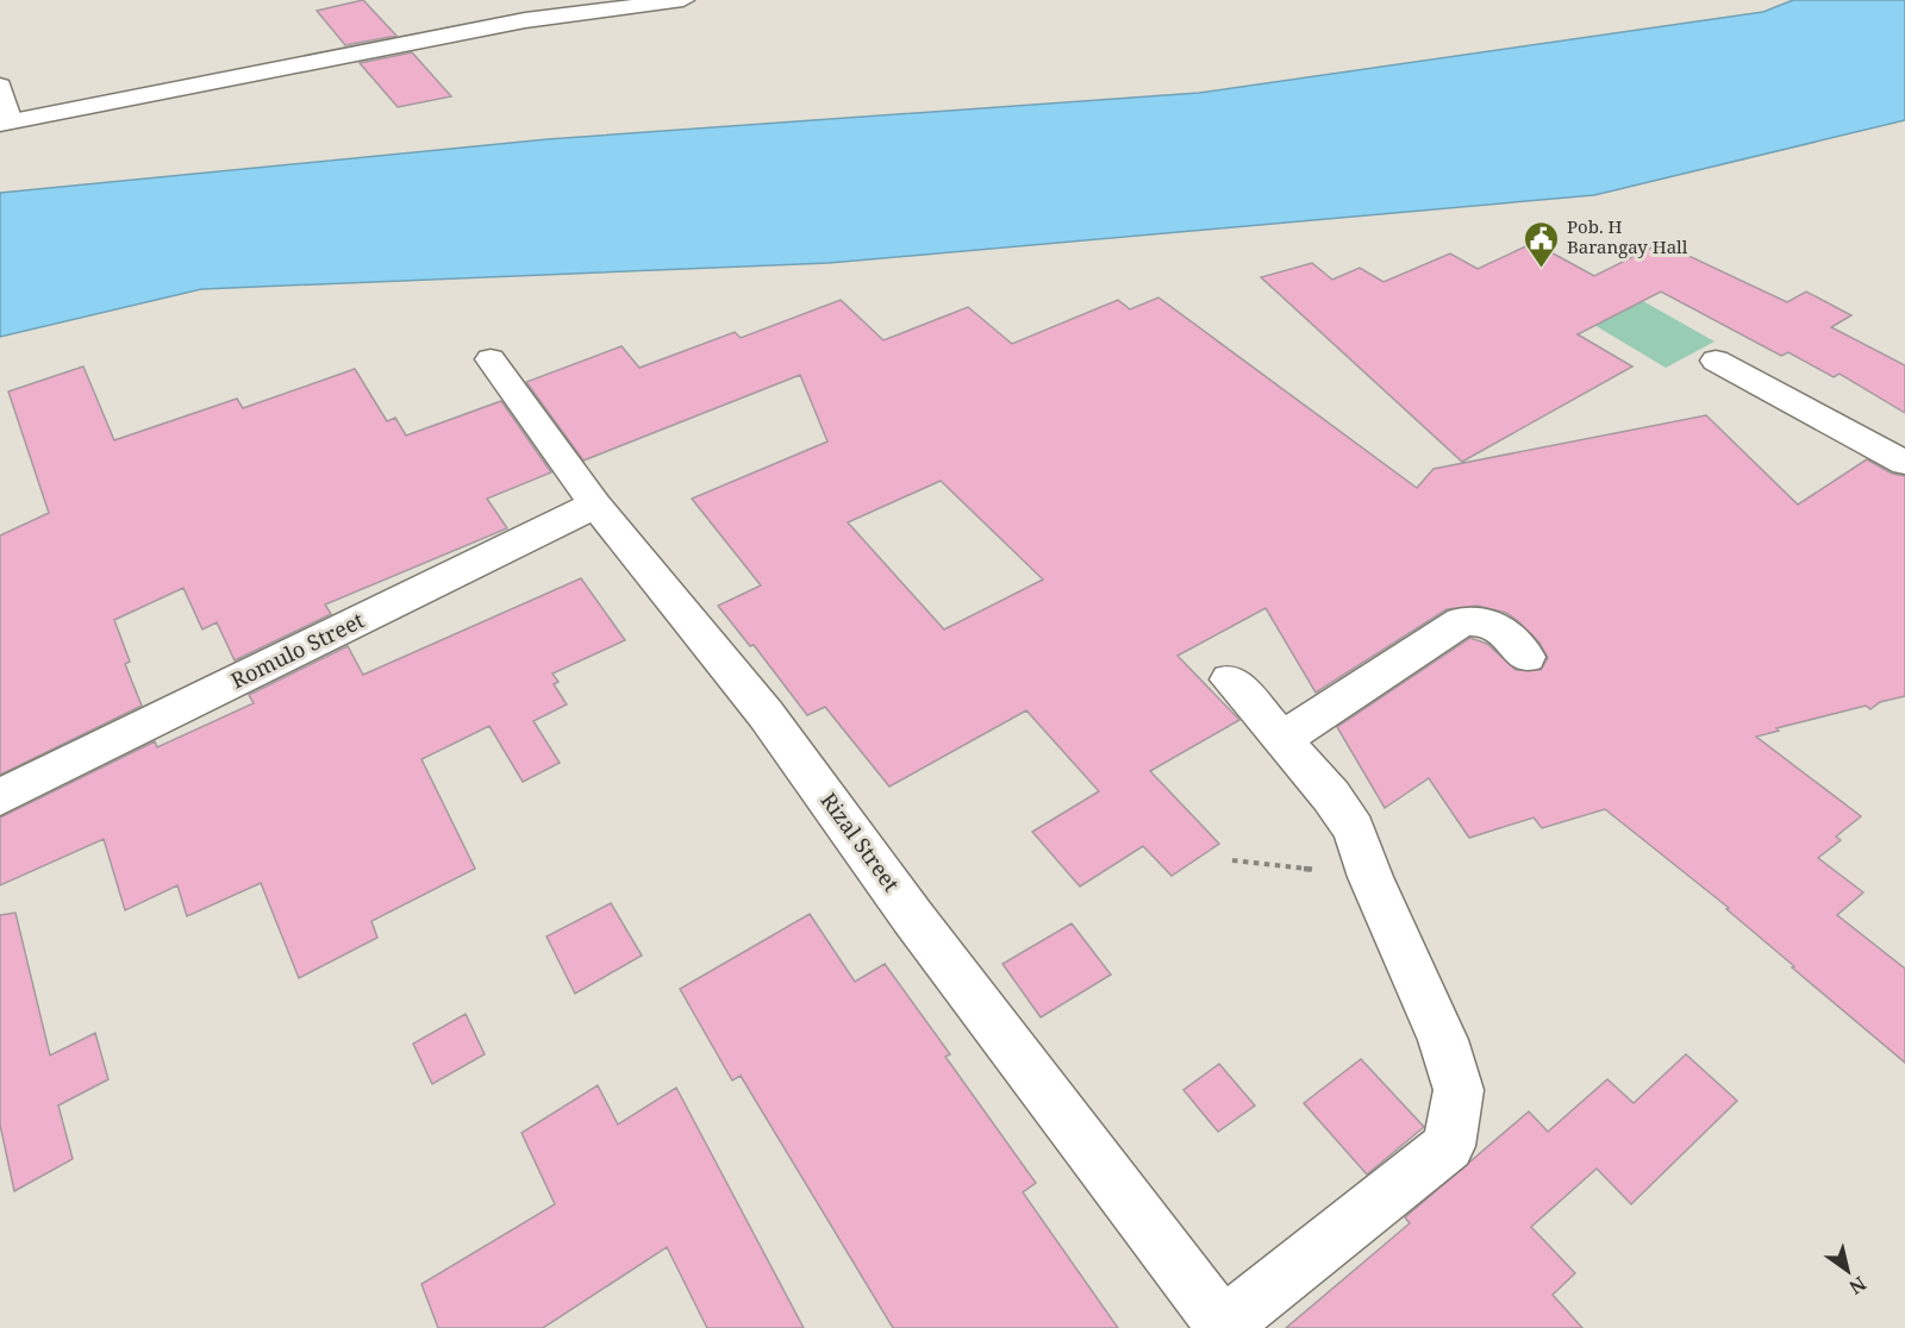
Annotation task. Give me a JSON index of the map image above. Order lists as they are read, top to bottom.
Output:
{
  "streets": {
    "street": ["Romulo Street", "Rizal Street"]
  },
  "crossings": [
    ["Romulo Street", "Rizal Street"]
  ],
  "places": {
    "public building": ["Pob. H Barangay Hall"]
  },
  "north": "bottom right"
}
